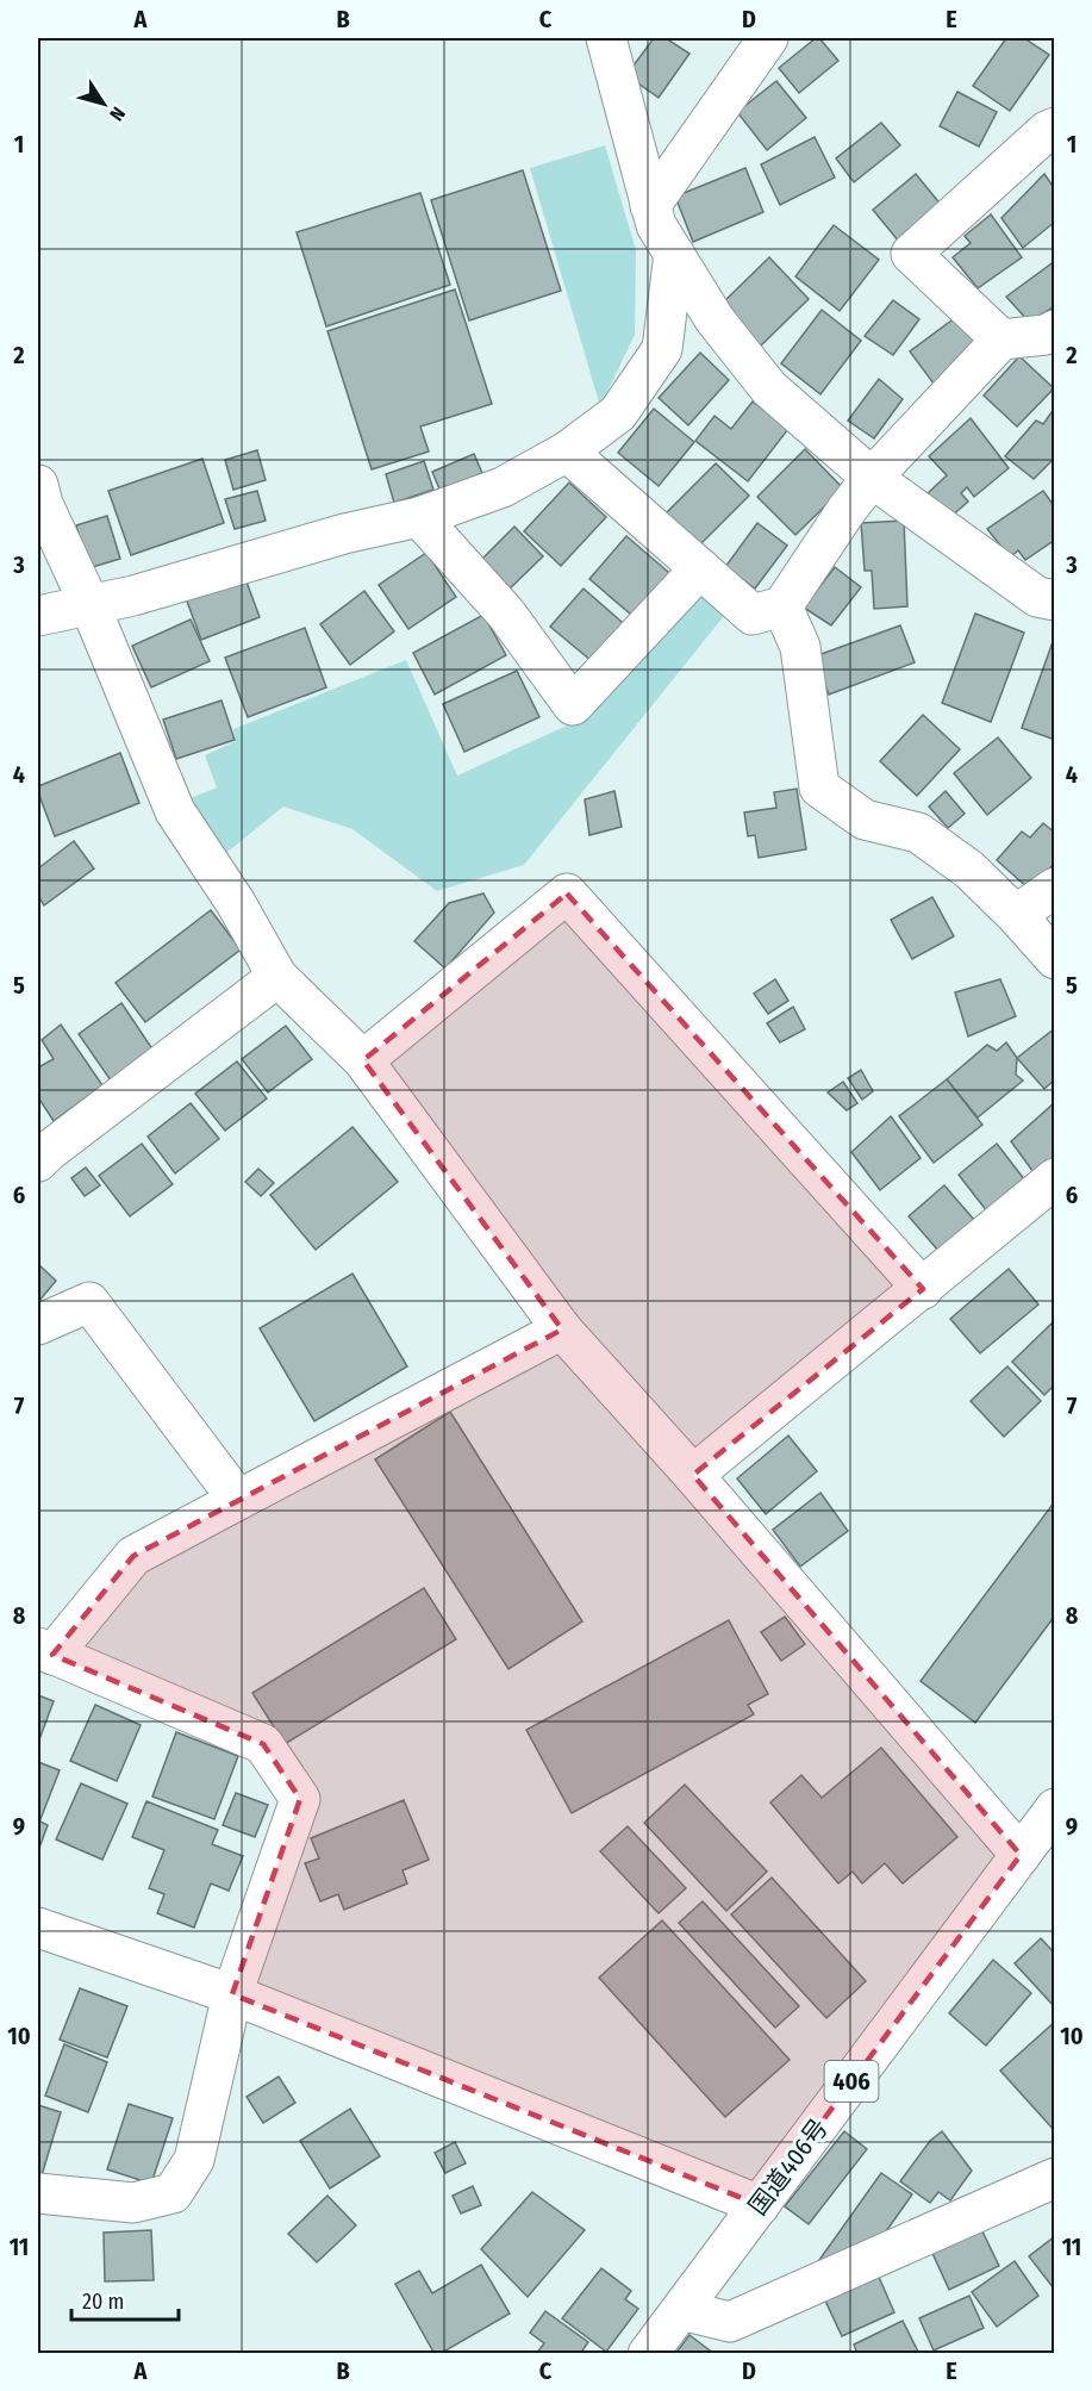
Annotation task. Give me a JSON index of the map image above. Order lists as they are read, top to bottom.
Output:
{
  "streets": {
    "main road": ["406", "国道406号"]
  },
  "scale_bar": "20 m",
  "north": "bottom right",
  "grid": {
    "columns": [
      "A",
      "B",
      "C",
      "D",
      "E"
    ],
    "rows": [
      "1",
      "2",
      "3",
      "4",
      "5",
      "6",
      "7",
      "8",
      "9",
      "10",
      "11"
    ]
  }
}
